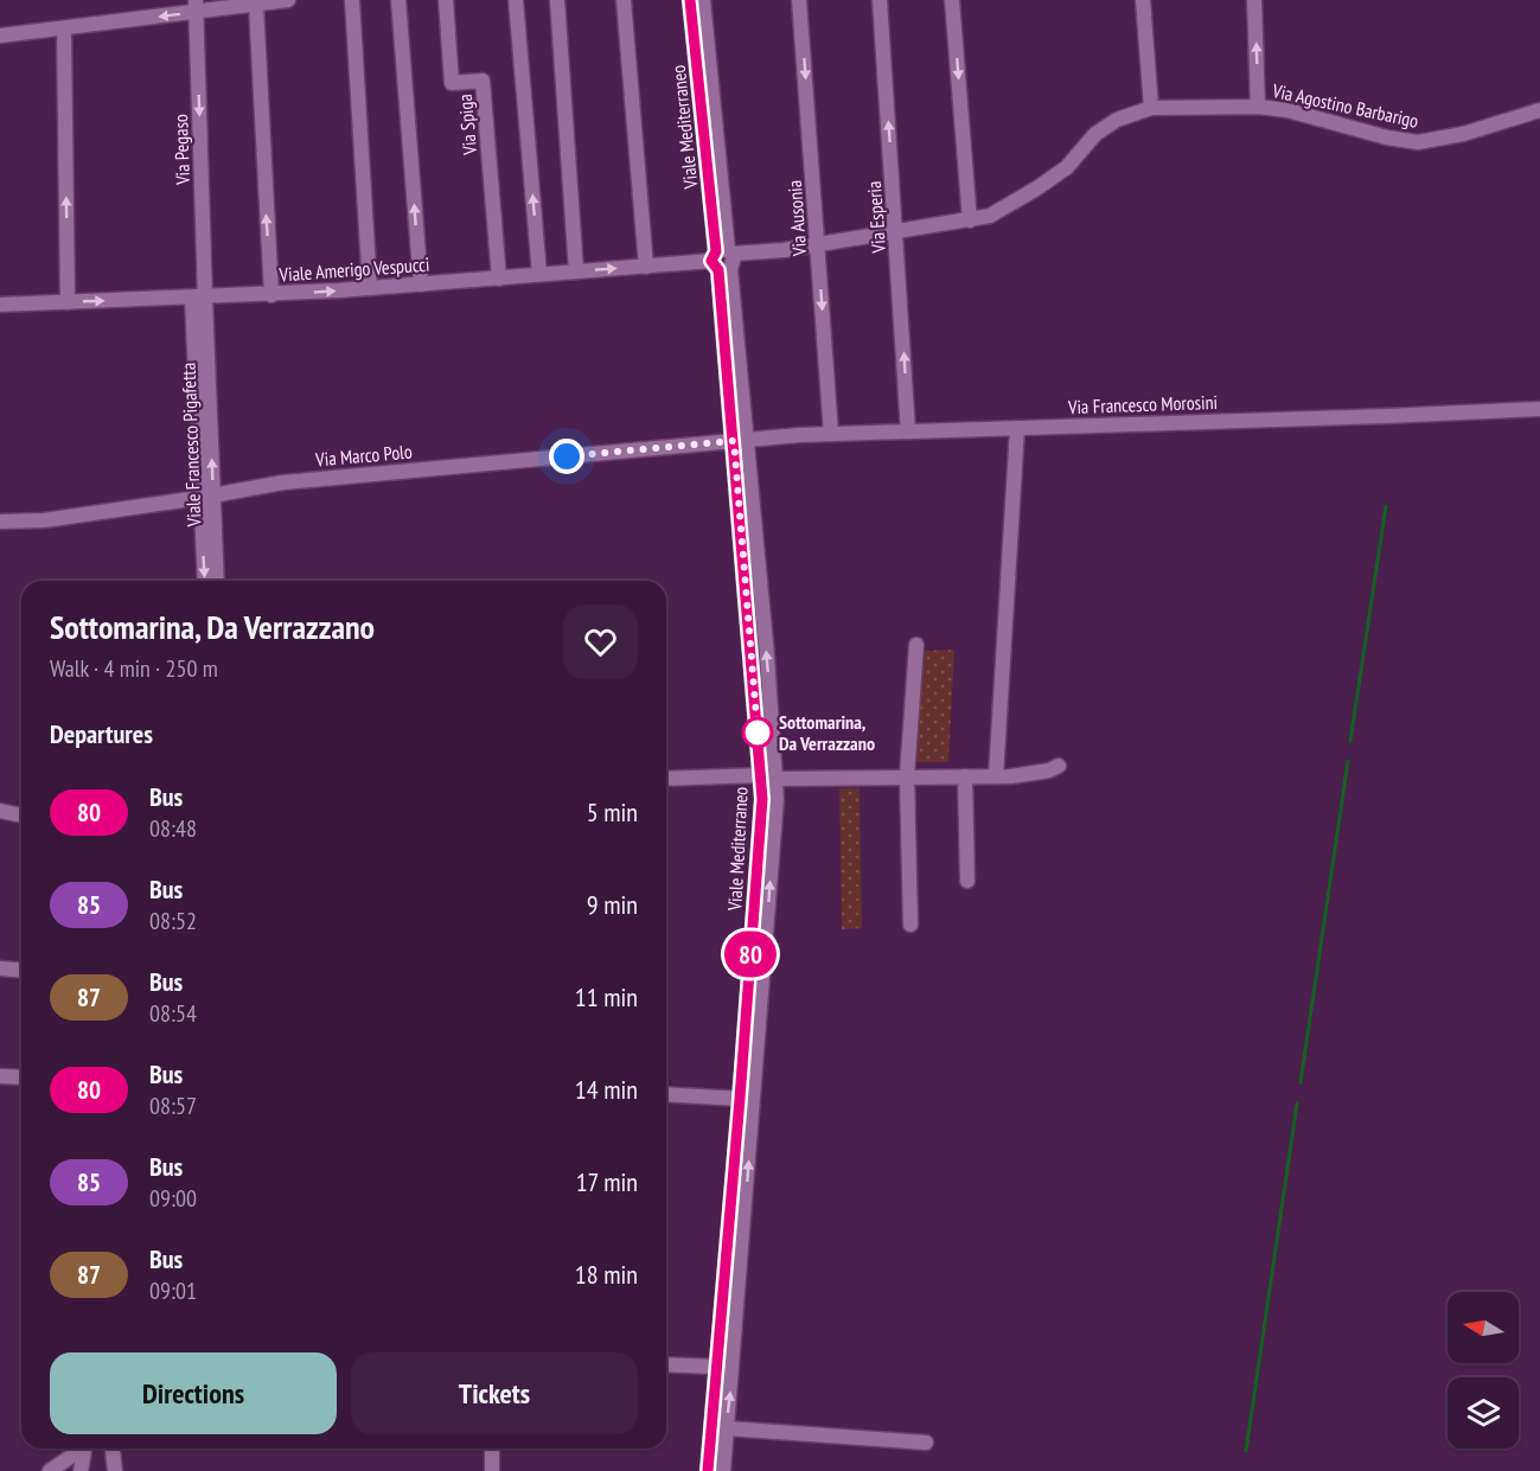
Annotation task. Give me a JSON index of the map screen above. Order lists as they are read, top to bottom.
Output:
{
  "streets": {
    "street": [
      "Via Agostino Barbarigo",
      "Via Spiga",
      "Viale Mediterraneo",
      "Via Pegaso",
      "Via Esperia",
      "Via Ausonia",
      "Viale Amerigo Vespucci",
      "Via Francesco Morosini",
      "Viale Francesco Pigafetta",
      "Via Marco Polo"
    ]
  },
  "crossings": [
    ["Via Agostino Barbarigo", "Viale Mediterraneo"],
    ["Via Agostino Barbarigo", "Via Esperia"],
    ["Via Agostino Barbarigo", "Via Ausonia"],
    ["Via Agostino Barbarigo", "Viale Amerigo Vespucci"],
    ["Via Spiga", "Viale Amerigo Vespucci"],
    ["Viale Mediterraneo", "Viale Amerigo Vespucci"],
    ["Viale Mediterraneo", "Via Francesco Morosini"],
    ["Viale Mediterraneo", "Via Marco Polo"],
    ["Via Pegaso", "Viale Amerigo Vespucci"],
    ["Via Pegaso", "Viale Francesco Pigafetta"],
    ["Via Esperia", "Via Francesco Morosini"],
    ["Via Ausonia", "Via Francesco Morosini"],
    ["Viale Amerigo Vespucci", "Viale Francesco Pigafetta"],
    ["Via Francesco Morosini", "Via Marco Polo"],
    ["Viale Francesco Pigafetta", "Via Marco Polo"]
  ],
  "one_way": ["Via Ausonia", "Viale Amerigo Vespucci"],
  "places": ["Sottomarina, Da Verrazzano"],
  "lines": ["bus line 80"],
  "north": "left",
  "page": {
    "on_map": "80",
    "heading": [
      ["Sottomarina, Da Verrazzano", "Walk · 4 min · 250 m"],
      "Departures"
    ],
    "list": [
      {
        "mark": "80",
        "name": "Bus",
        "note": "08:48",
        "value": "5 min"
      },
      {
        "mark": "85",
        "name": "Bus",
        "note": "08:52",
        "value": "9 min"
      },
      {
        "mark": "87",
        "name": "Bus",
        "note": "08:54",
        "value": "11 min"
      },
      {
        "mark": "80",
        "name": "Bus",
        "note": "08:57",
        "value": "14 min"
      },
      {
        "mark": "85",
        "name": "Bus",
        "note": "09:00",
        "value": "17 min"
      },
      {
        "mark": "87",
        "name": "Bus",
        "note": "09:01",
        "value": "18 min"
      }
    ],
    "buttons": ["Directions", "Tickets"]
  }
}
